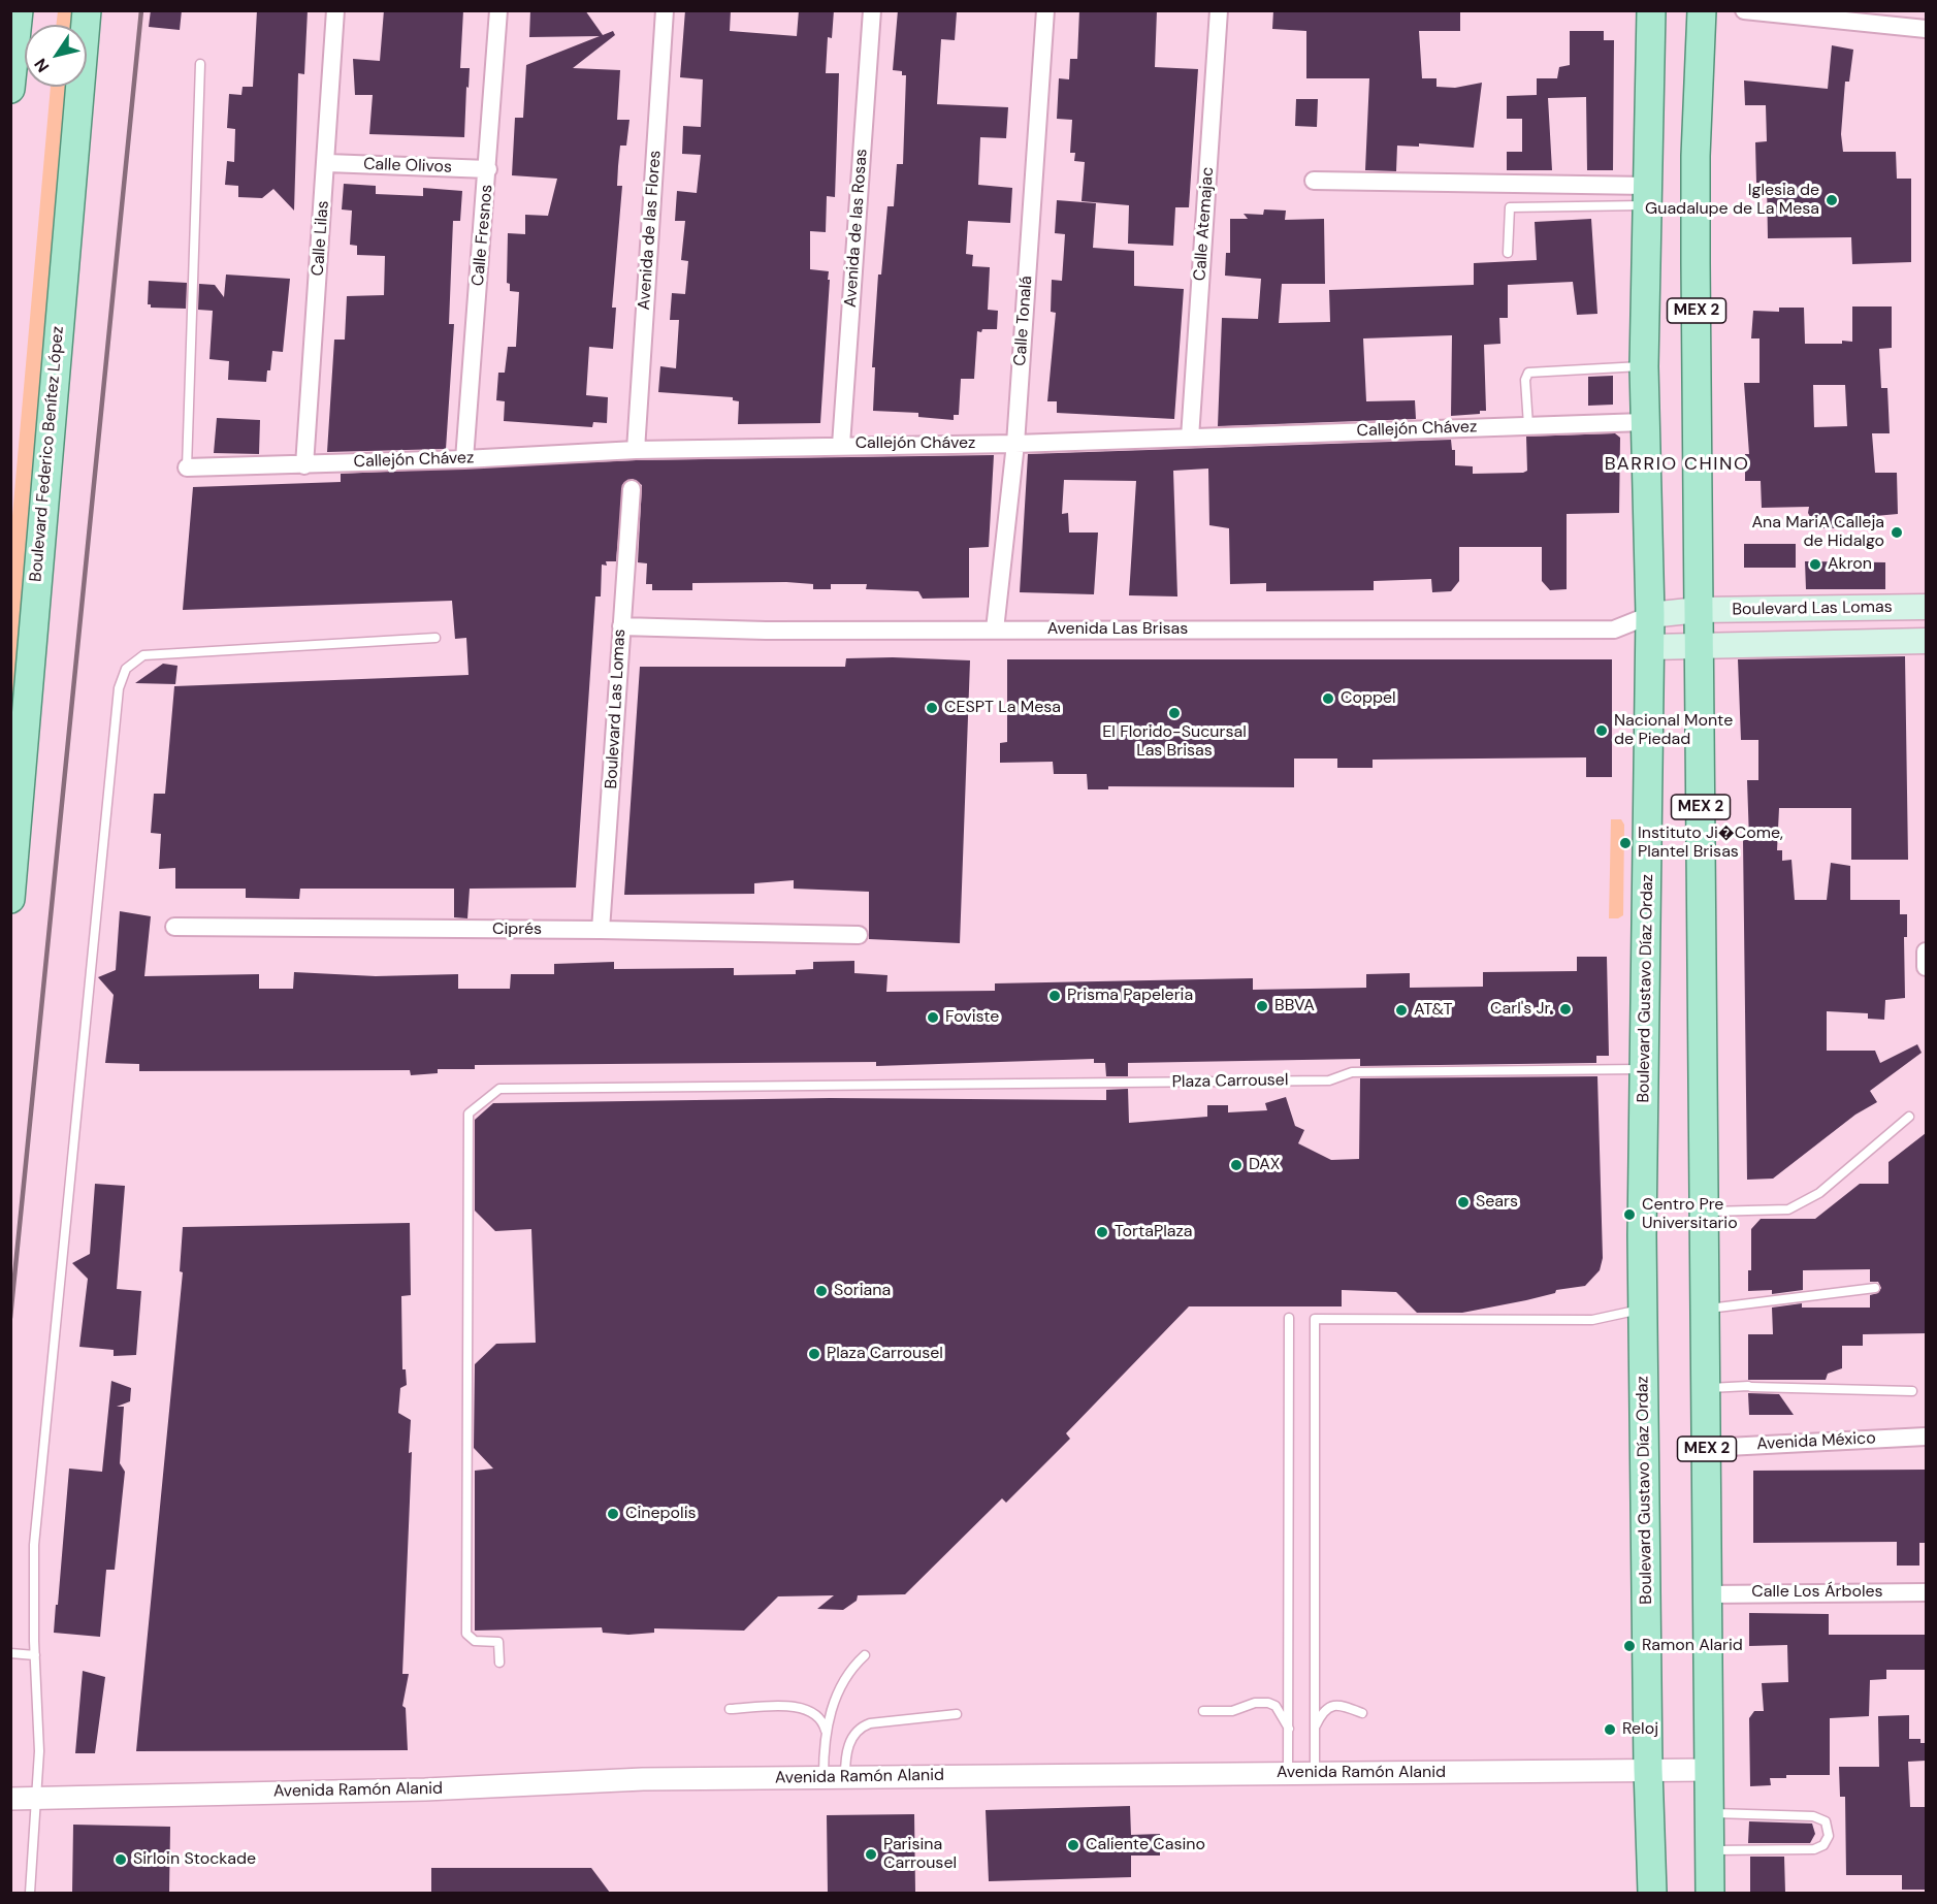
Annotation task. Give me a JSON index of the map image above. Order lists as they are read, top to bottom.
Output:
{
  "streets": {
    "main road": [
      "MEX 2",
      "Boulevard Federico Benítez López",
      "Boulevard Las Lomas",
      "Boulevard Gustavo Díaz Ordaz"
    ],
    "street": [
      "Calle Olivos",
      "Calle Atemajac",
      "Avenida de las Rosas",
      "Avenida de las Flores",
      "Calle Fresnos",
      "Calle Lilas",
      "Calle Tonalá",
      "Callejón Chávez",
      "Avenida Las Brisas",
      "Ciprés",
      "Avenida México",
      "Calle Los Árboles",
      "Avenida Ramón Alanid"
    ],
    "lane": ["Plaza Carrousel"]
  },
  "crossings": [
    ["Calle Olivos", "Calle Fresnos"],
    ["Calle Olivos", "Calle Lilas"],
    ["Calle Atemajac", "Callejón Chávez"],
    ["Avenida de las Rosas", "Callejón Chávez"],
    ["Avenida de las Flores", "Callejón Chávez"],
    ["Calle Fresnos", "Callejón Chávez"],
    ["Calle Lilas", "Callejón Chávez"],
    ["MEX 2", "Boulevard Las Lomas"],
    ["MEX 2", "Avenida México"],
    ["MEX 2", "Calle Los Árboles"],
    ["MEX 2", "Avenida Ramón Alanid"],
    ["Calle Tonalá", "Callejón Chávez"],
    ["Calle Tonalá", "Avenida Las Brisas"],
    ["Callejón Chávez", "Boulevard Gustavo Díaz Ordaz"],
    ["Boulevard Las Lomas", "Avenida Las Brisas"],
    ["Boulevard Las Lomas", "Ciprés"],
    ["Boulevard Las Lomas", "Boulevard Gustavo Díaz Ordaz"],
    ["Avenida Las Brisas", "Boulevard Gustavo Díaz Ordaz"],
    ["Boulevard Gustavo Díaz Ordaz", "Plaza Carrousel"],
    ["Boulevard Gustavo Díaz Ordaz", "Avenida Ramón Alanid"]
  ],
  "districts": ["BARRIO CHINO"],
  "places": [
    "Iglesia de Guadalupe de La Mesa",
    "Ana MariA Calleja de Hidalgo",
    "Akron",
    "Coppel",
    "CESPT La Mesa",
    "El Florido-Sucursal Las Brisas",
    "Nacional Monte de Piedad",
    "Instituto Ji�Come, Plantel Brisas",
    "Prisma Papeleria",
    "BBVA",
    "Carl's Jr.",
    "AT&T",
    "Foviste",
    "DAX",
    "Sears",
    "Centro Pre Universitario",
    "TortaPlaza",
    "Soriana",
    "Plaza Carrousel",
    "Cinepolis",
    "Ramon Alarid",
    "Reloj",
    "Caliente Casino",
    "Parisina Carrousel",
    "Sirloin Stockade"
  ],
  "north": "bottom left"
}
